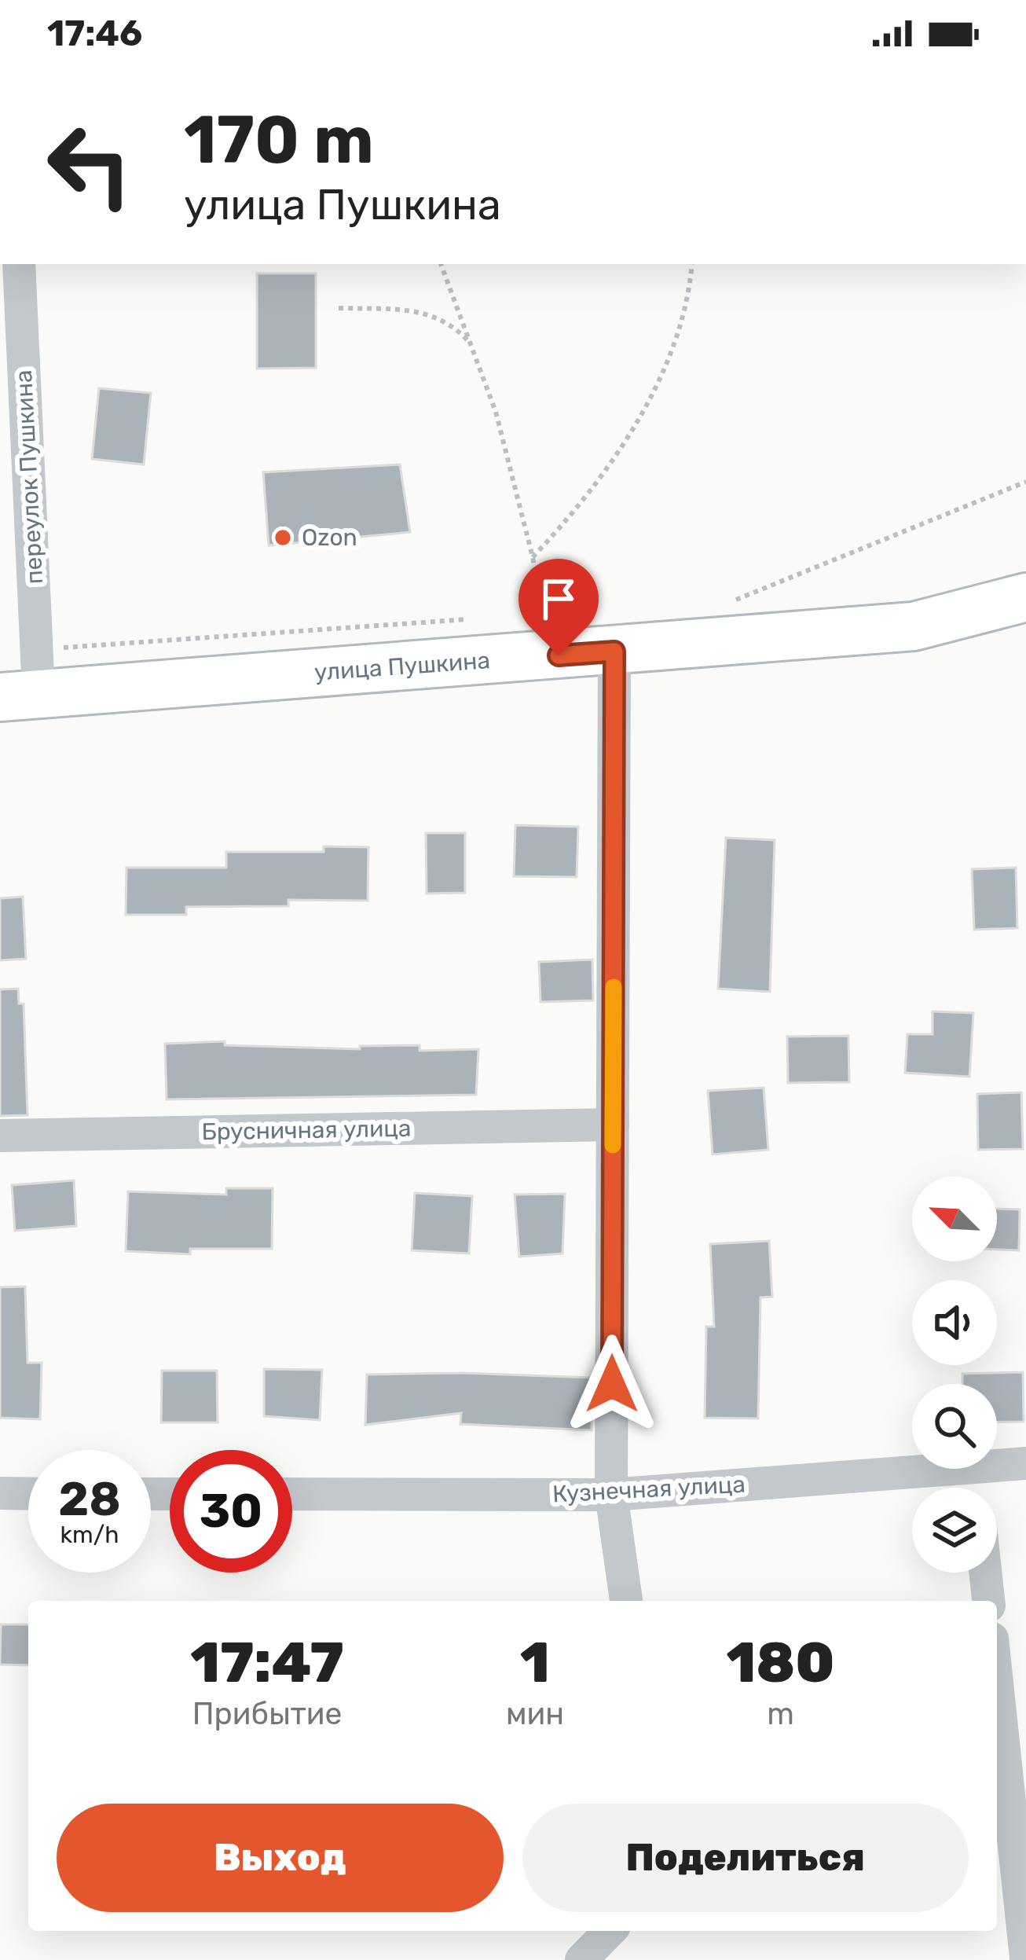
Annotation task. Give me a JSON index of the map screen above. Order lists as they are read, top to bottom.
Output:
{
  "streets": {
    "street": [
      "переулок Пушкина",
      "улица Пушкина",
      "Брусничная улица",
      "Кузнечная улица"
    ]
  },
  "crossings": [
    ["переулок Пушкина", "улица Пушкина"]
  ],
  "places": ["Ozon"],
  "north": "top left",
  "page": {
    "status": "17:46",
    "turn": ["170 m", "улица Пушкина"],
    "speed": "28 km/h",
    "limit": "30",
    "eta": [
      "17:47",
      "Прибытие",
      "1",
      "мин",
      "180",
      "m"
    ],
    "buttons": ["Выход", "Поделиться"]
  }
}
